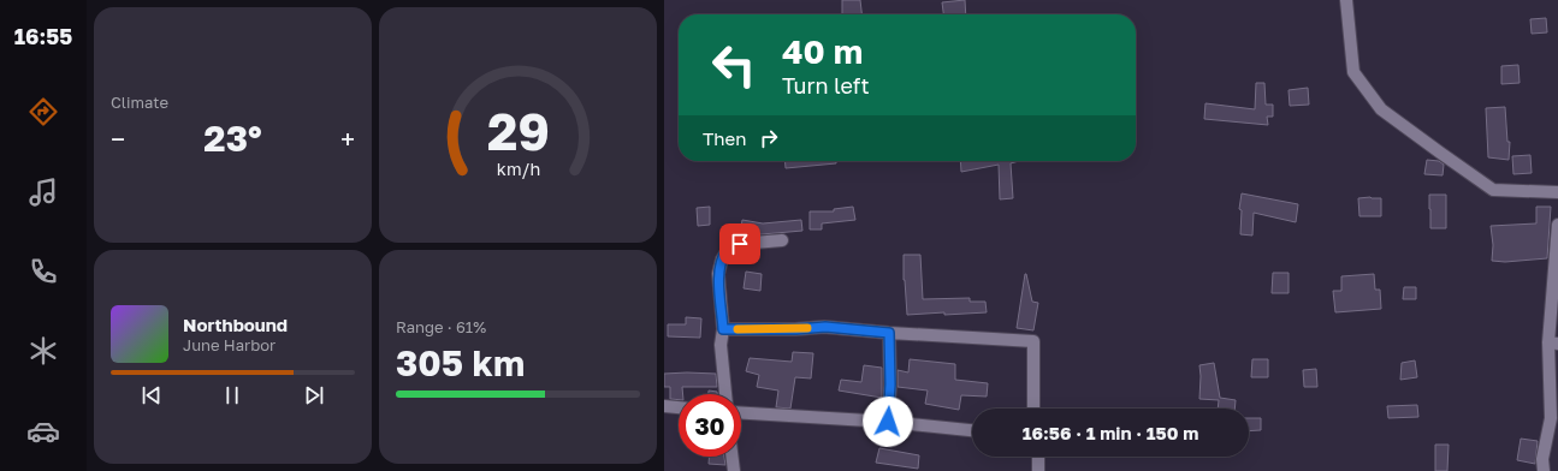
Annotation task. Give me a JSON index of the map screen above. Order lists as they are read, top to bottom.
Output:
{
  "page": {
    "tabs": "16:55",
    "tile": [
      "Climate",
      ["Range · 61%", "305 km"]
    ],
    "turn": ["40 m", "Turn left"],
    "then": "Then",
    "heat": ["−", "23°", "+"],
    "song": ["Northbound", "June Harbor"],
    "limit": "30",
    "trip": "16:56 · 1 min · 150 m",
    "gauge": ["29", "km/h"]
  }
}
